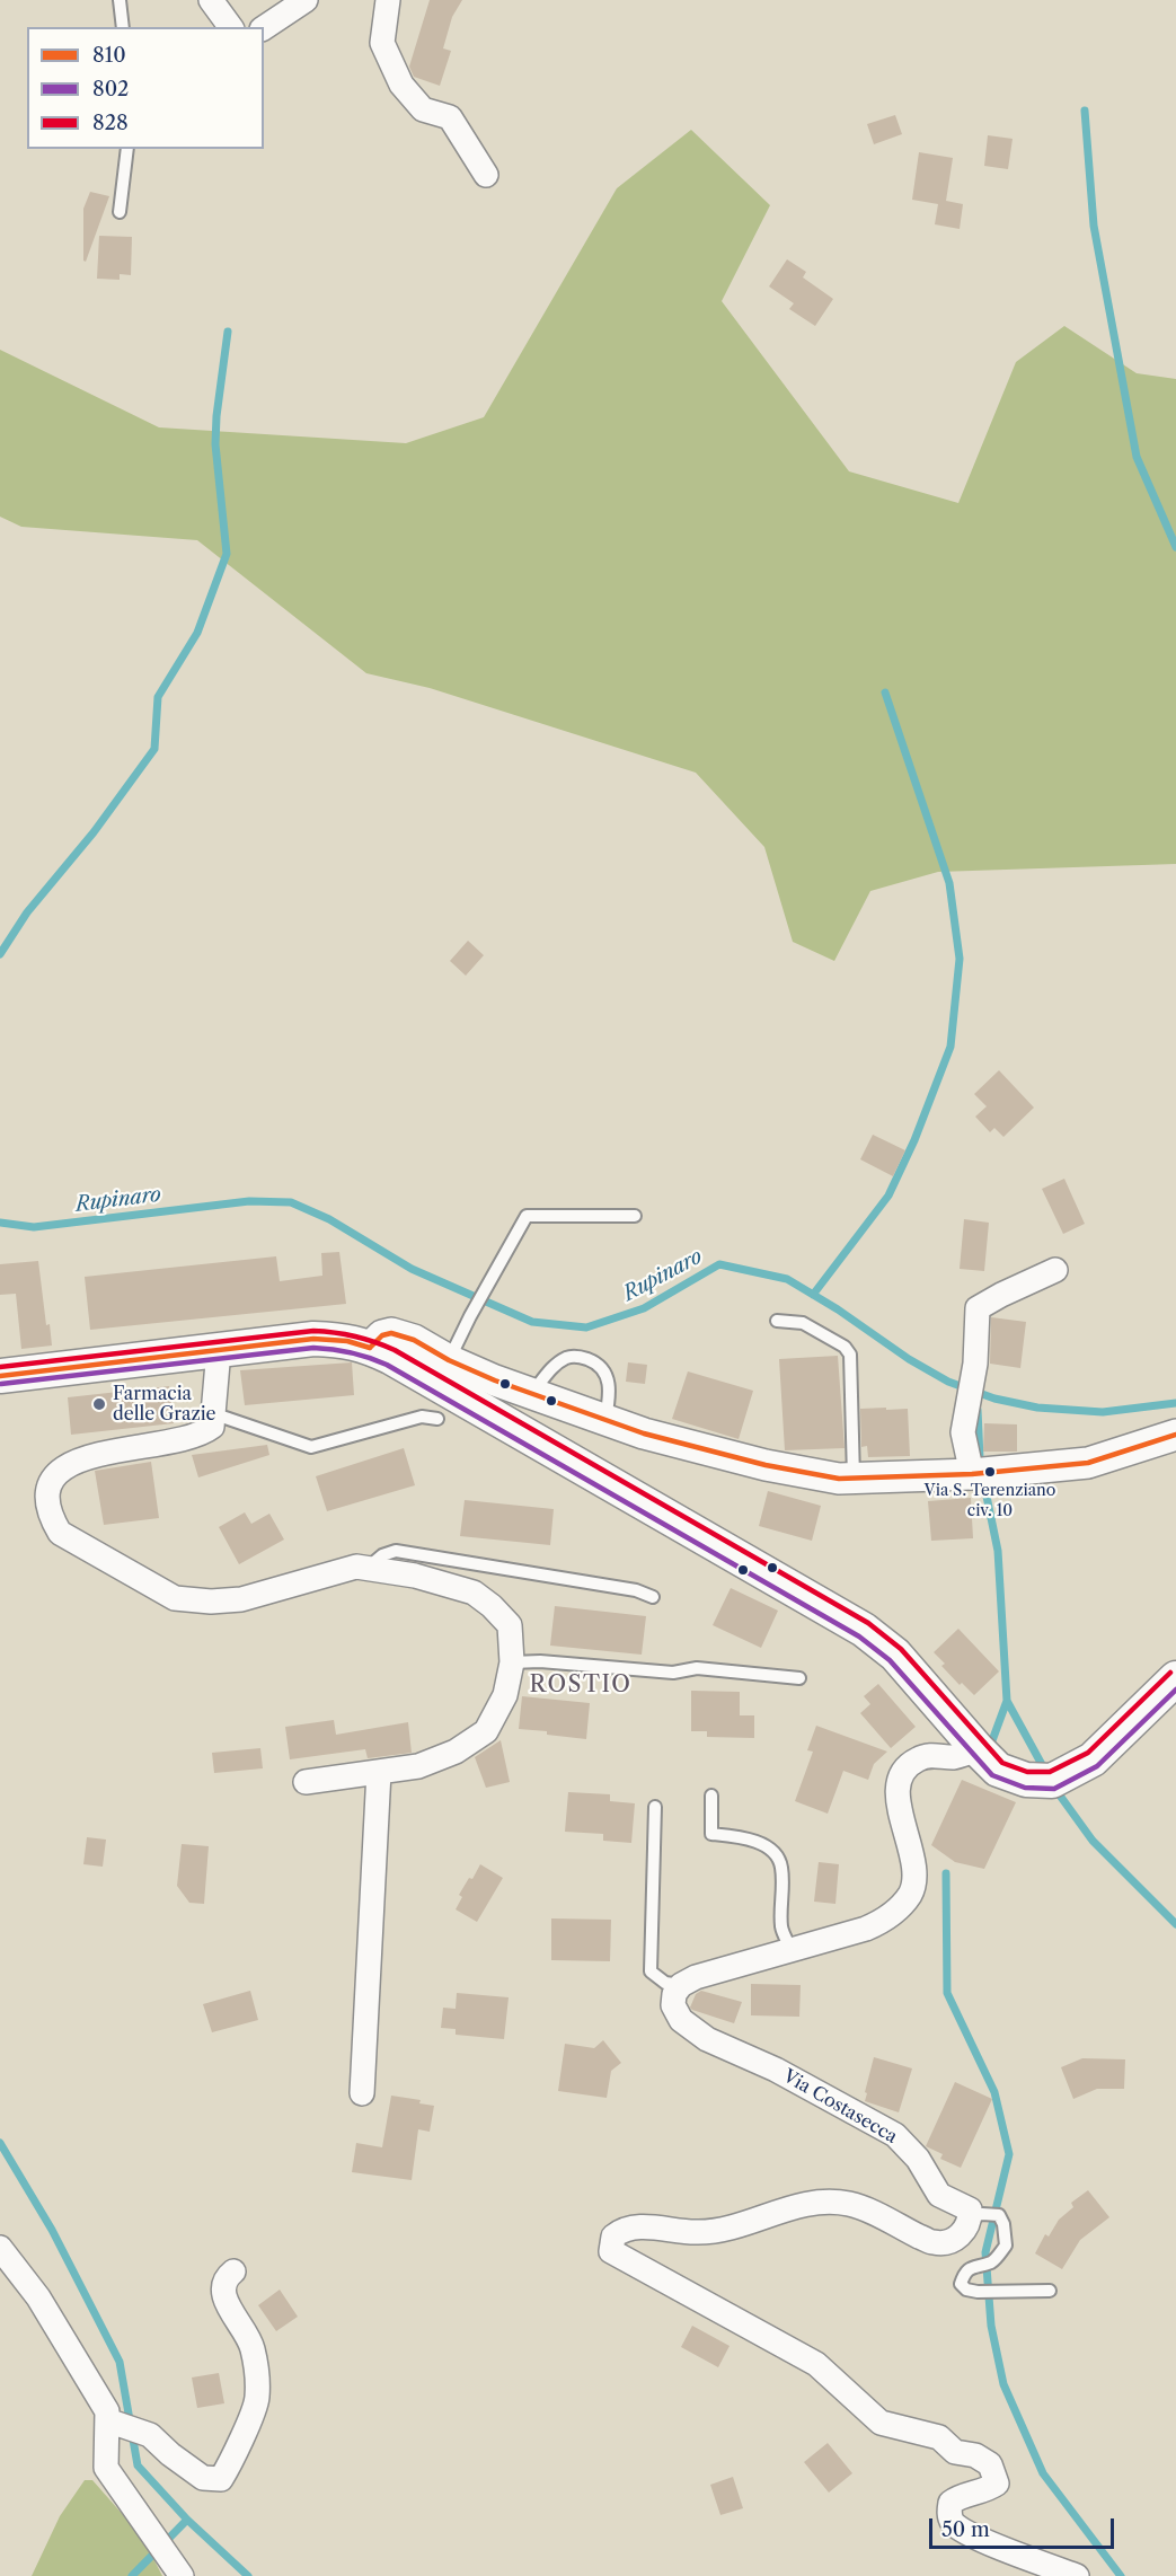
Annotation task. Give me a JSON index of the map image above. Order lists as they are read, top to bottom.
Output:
{
  "streets": {
    "street": ["Via Costasecca"]
  },
  "districts": ["ROSTIO"],
  "water": ["Rupinaro"],
  "places": ["Farmacia delle Grazie", "Via S. Terenziano civ. 10"],
  "lines": ["transit line 828", "transit line 810", "transit line 802"],
  "legend": ["810", "802", "828"],
  "scale_bar": "50 m"
}
